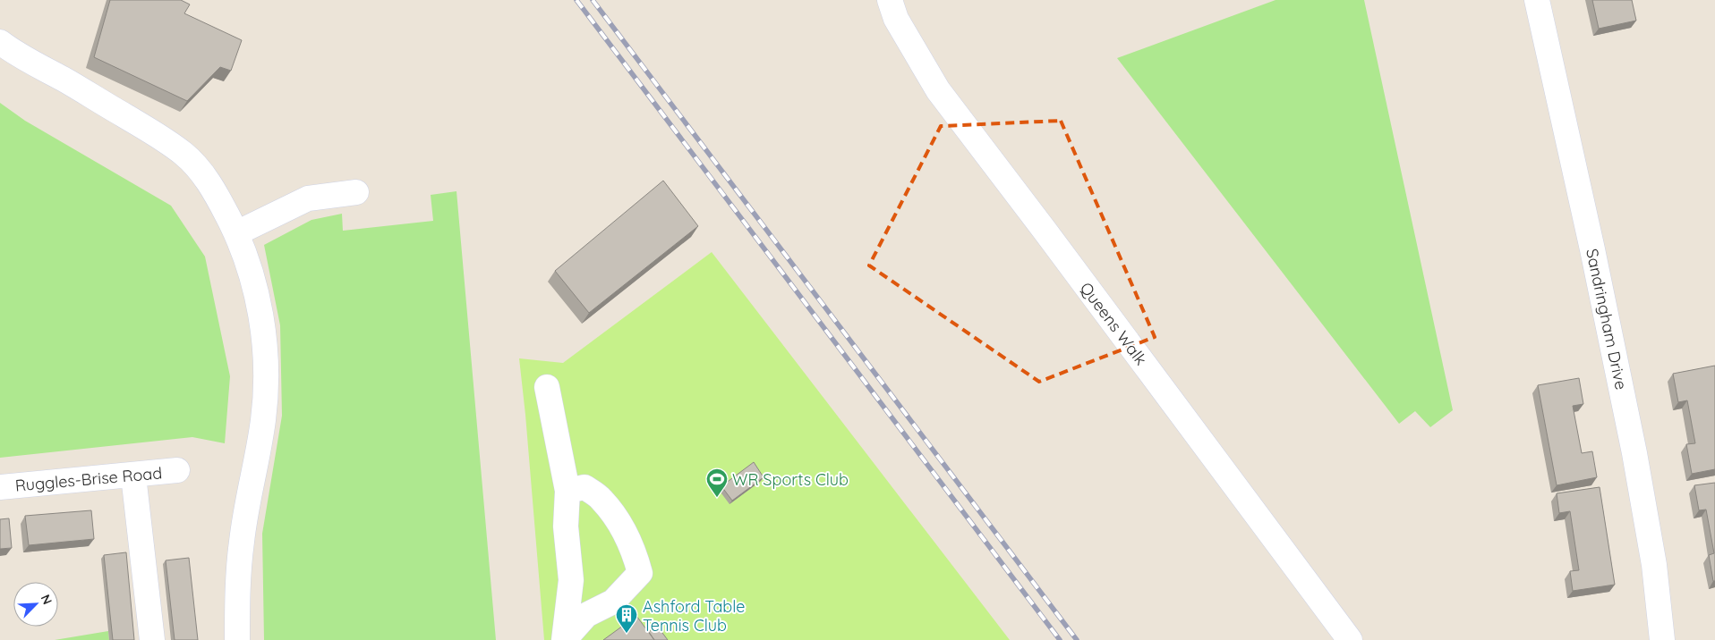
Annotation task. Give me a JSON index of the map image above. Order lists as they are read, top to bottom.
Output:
{
  "streets": {
    "street": ["Sandringham Drive", "Queens Walk", "Ruggles-Brise Road"]
  },
  "places": {
    "sports": ["WR Sports Club"],
    "building": ["Ashford Table Tennis Club"]
  },
  "north": "top right"
}
